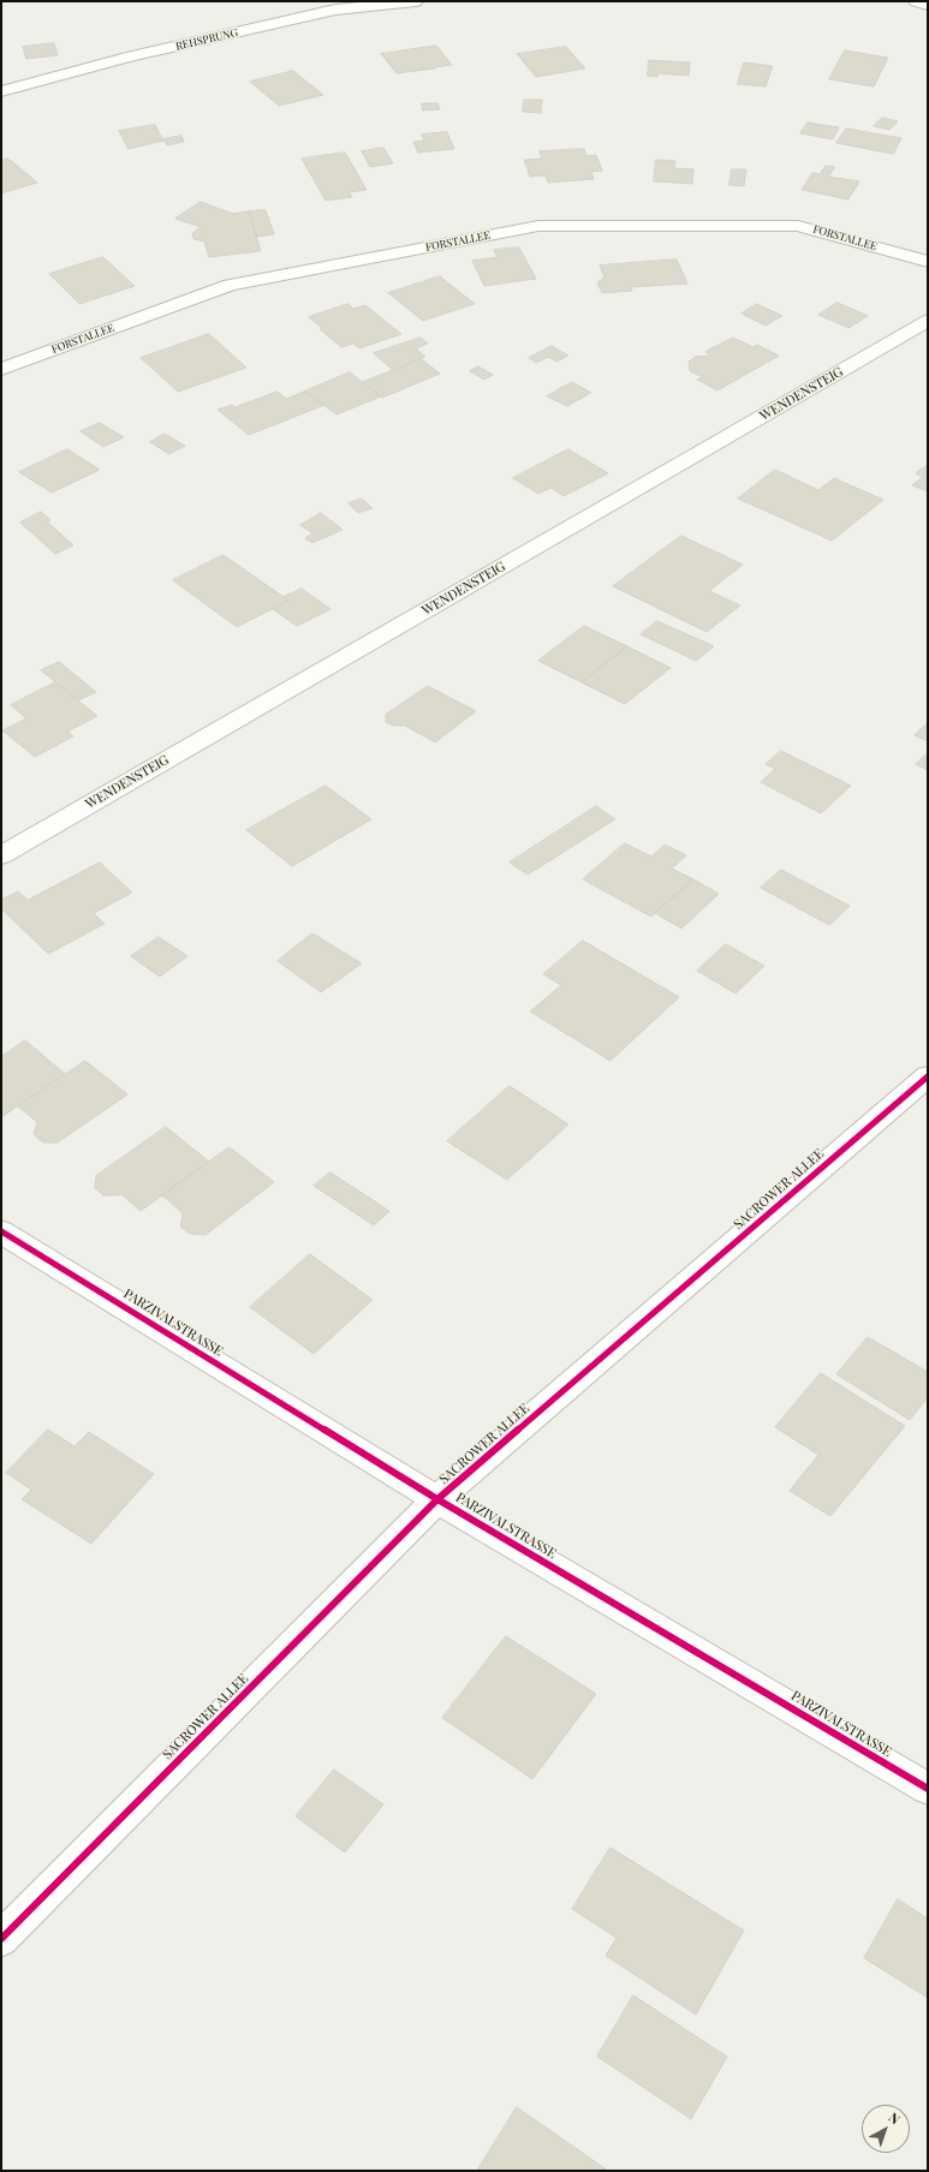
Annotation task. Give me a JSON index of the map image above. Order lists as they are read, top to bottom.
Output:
{
  "streets": {
    "street": [
      "REHSPRUNG",
      "FORSTALLEE",
      "WENDENSTEIG",
      "SACROWER ALLEE",
      "PARZIVALSTRASSE"
    ]
  },
  "crossings": [
    ["SACROWER ALLEE", "PARZIVALSTRASSE"]
  ],
  "north": "top right"
}
